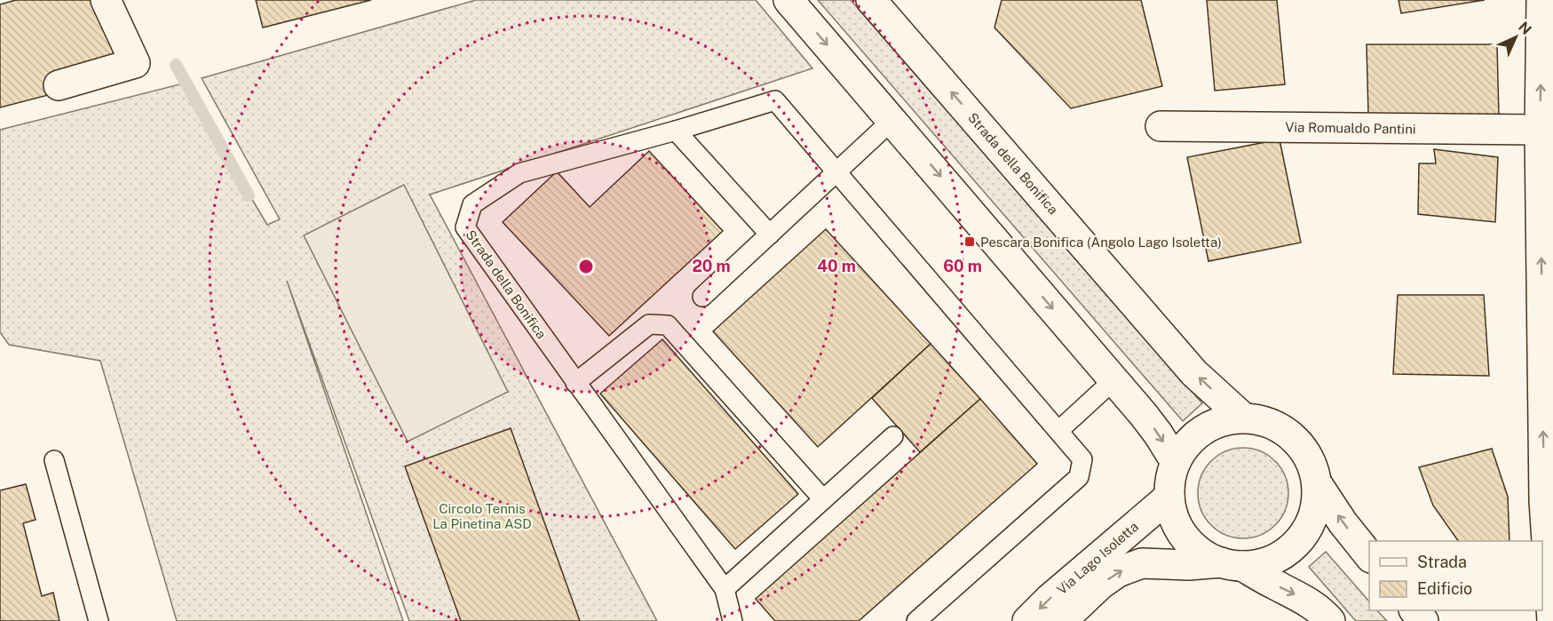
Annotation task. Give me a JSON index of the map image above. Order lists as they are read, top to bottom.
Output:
{
  "streets": {
    "main road": ["Via Romualdo Pantini", "Strada della Bonifica", "Via Lago Isoletta"]
  },
  "crossings": [
    ["Strada della Bonifica", "Via Lago Isoletta"]
  ],
  "parks": ["Circolo Tennis La Pinetina ASD"],
  "places": {
    "transit": ["Pescara Bonifica (Angolo Lago Isoletta)"]
  },
  "legend": ["Strada", "Edificio"],
  "north": "top right",
  "rings": ["20 m", "40 m", "60 m"]
}
